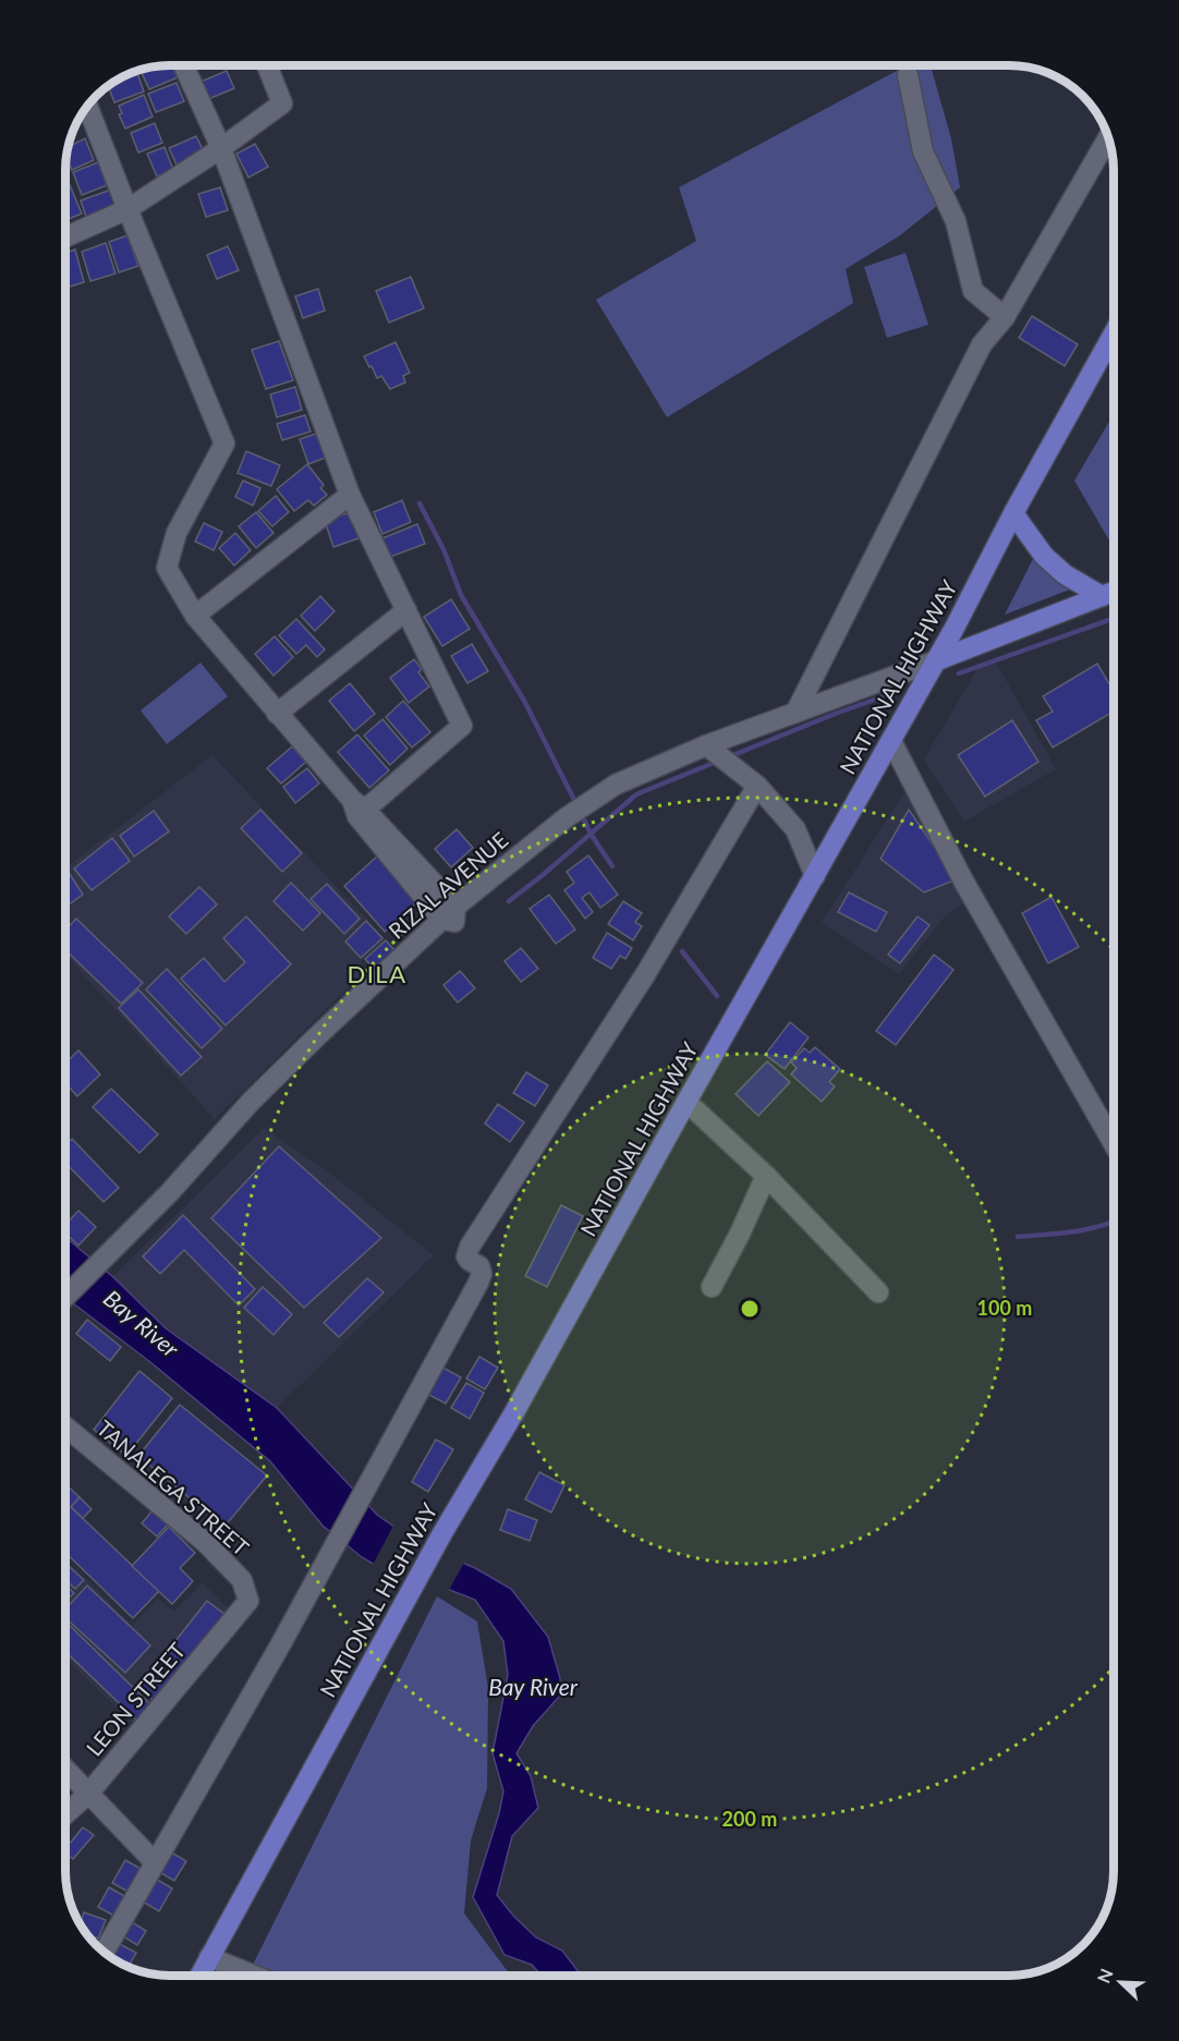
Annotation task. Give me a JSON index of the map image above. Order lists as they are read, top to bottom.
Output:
{
  "streets": {
    "main road": ["NATIONAL HIGHWAY"],
    "street": ["RIZAL AVENUE", "TANALEGA STREET", "LEON STREET"]
  },
  "crossings": [
    ["NATIONAL HIGHWAY", "RIZAL AVENUE"],
    ["TANALEGA STREET", "LEON STREET"]
  ],
  "districts": ["DILA"],
  "water": ["Bay River"],
  "north": "top left",
  "rings": ["100 m", "200 m"]
}
